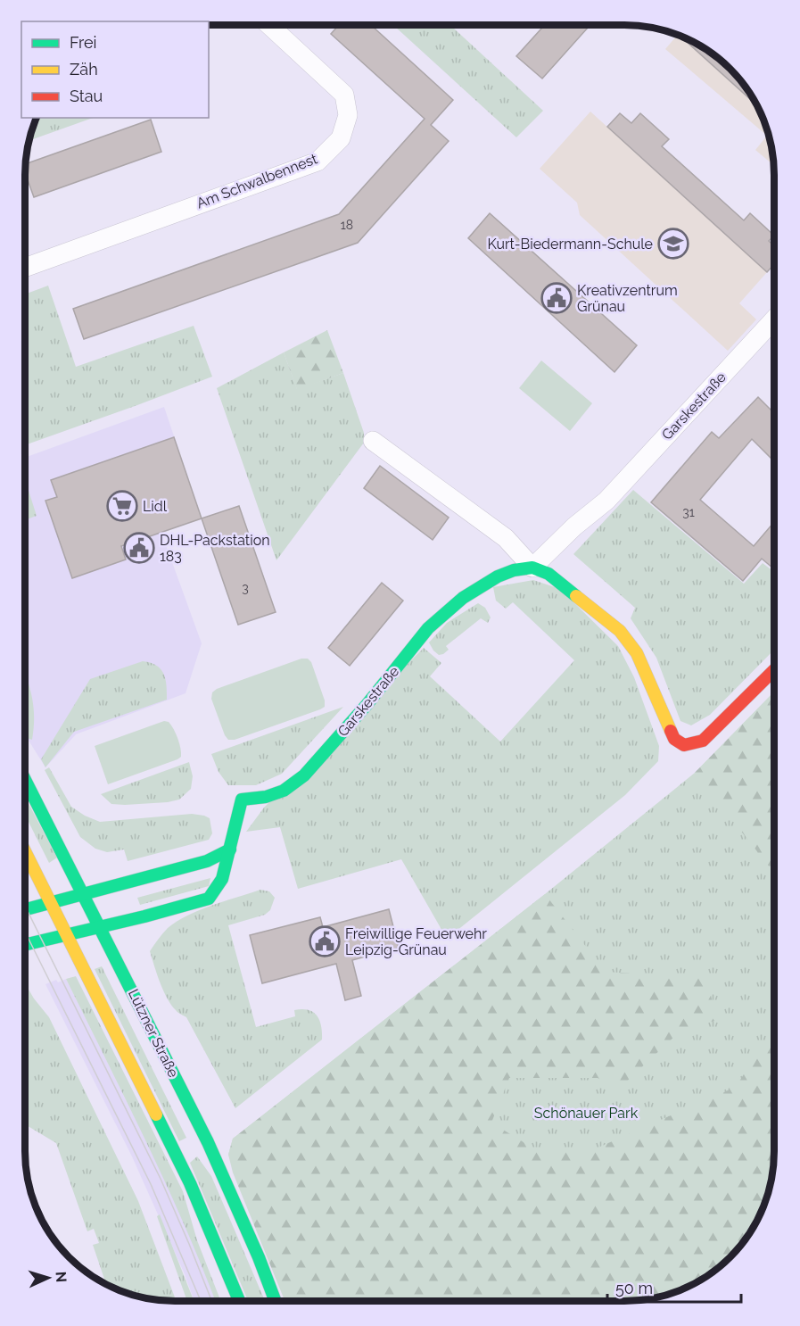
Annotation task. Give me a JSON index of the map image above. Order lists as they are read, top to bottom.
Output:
{
  "streets": {
    "main road": ["Garskestraße", "Lützner Straße"],
    "street": ["Am Schwalbennest"]
  },
  "crossings": [
    ["Garskestraße", "Lützner Straße"]
  ],
  "parks": ["Schönauer Park"],
  "places": {
    "school or university": ["Kurt-Biedermann-Schule"],
    "public building": ["Kreativzentrum Grünau", "DHL-Packstation 183", "Freiwillige Feuerwehr Leipzig-Grünau"],
    "supermarket": ["Lidl"]
  },
  "house_numbers": ["18", "31", "3"],
  "legend": ["Frei", "Zäh", "Stau"],
  "scale_bar": "50 m",
  "north": "right"
}
